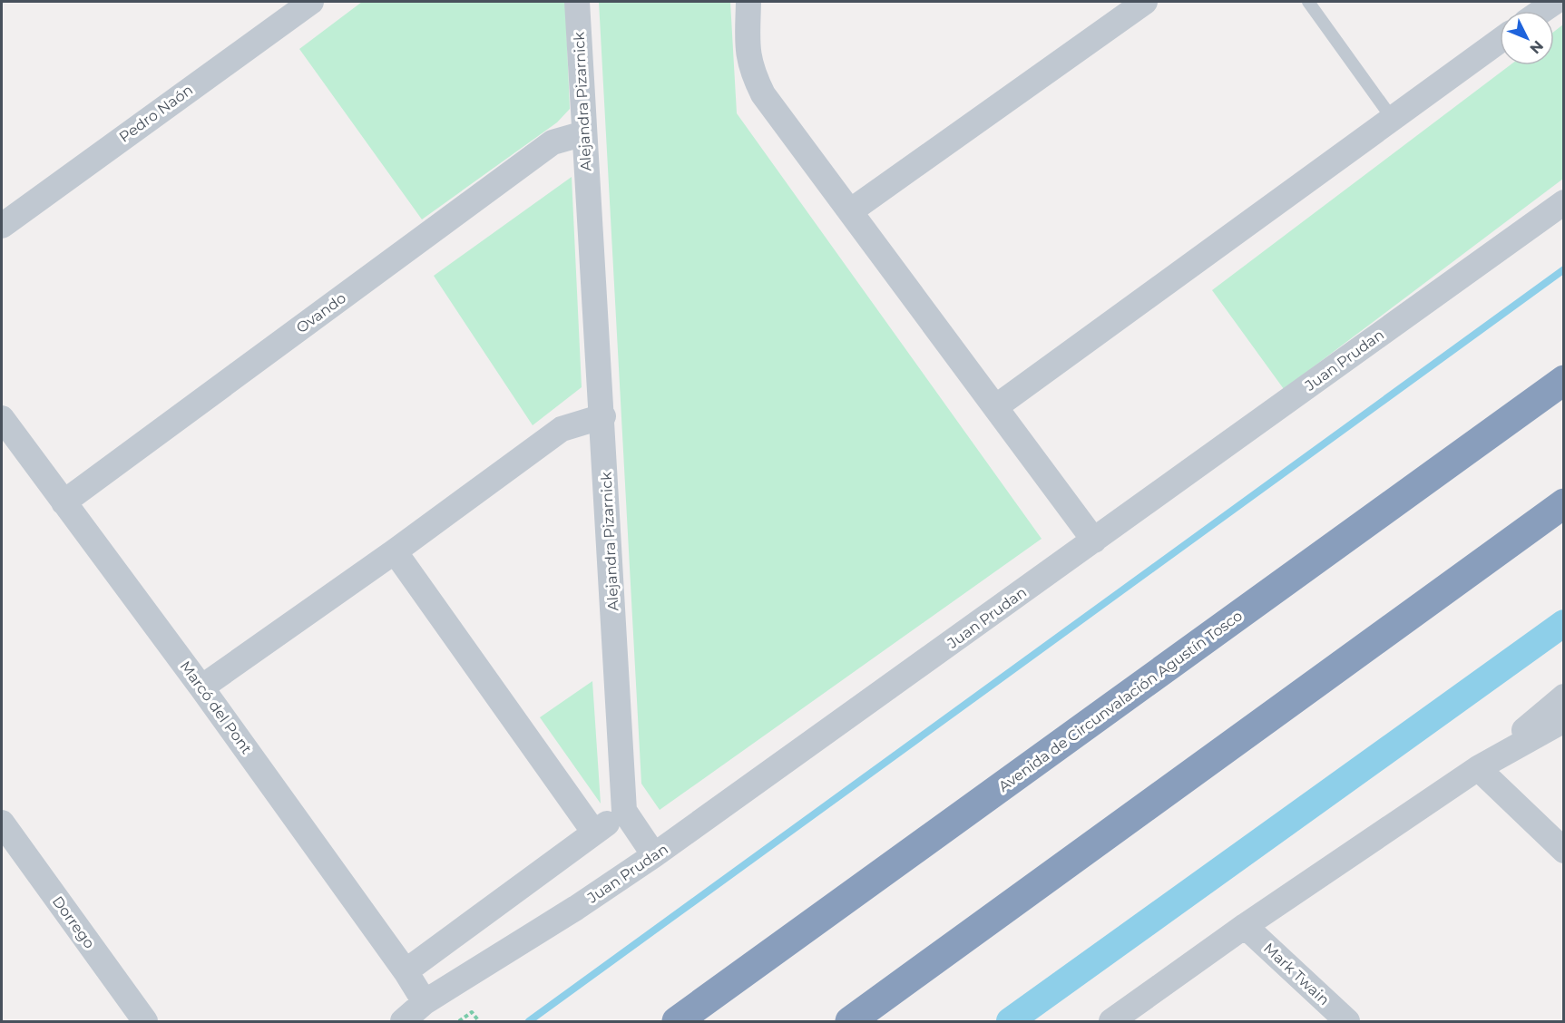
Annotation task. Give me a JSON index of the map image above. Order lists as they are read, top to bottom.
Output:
{
  "streets": {
    "highway": ["Avenida de Circunvalación Agustín Tosco"],
    "street": [
      "Alejandra Pizarnick",
      "Pedro Naón",
      "Ovando",
      "Juan Prudan",
      "Marcó del Pont",
      "Dorrego",
      "Mark Twain"
    ]
  },
  "crossings": [
    ["Alejandra Pizarnick", "Ovando"],
    ["Ovando", "Marcó del Pont"],
    ["Juan Prudan", "Marcó del Pont"]
  ],
  "north": "bottom right"
}
